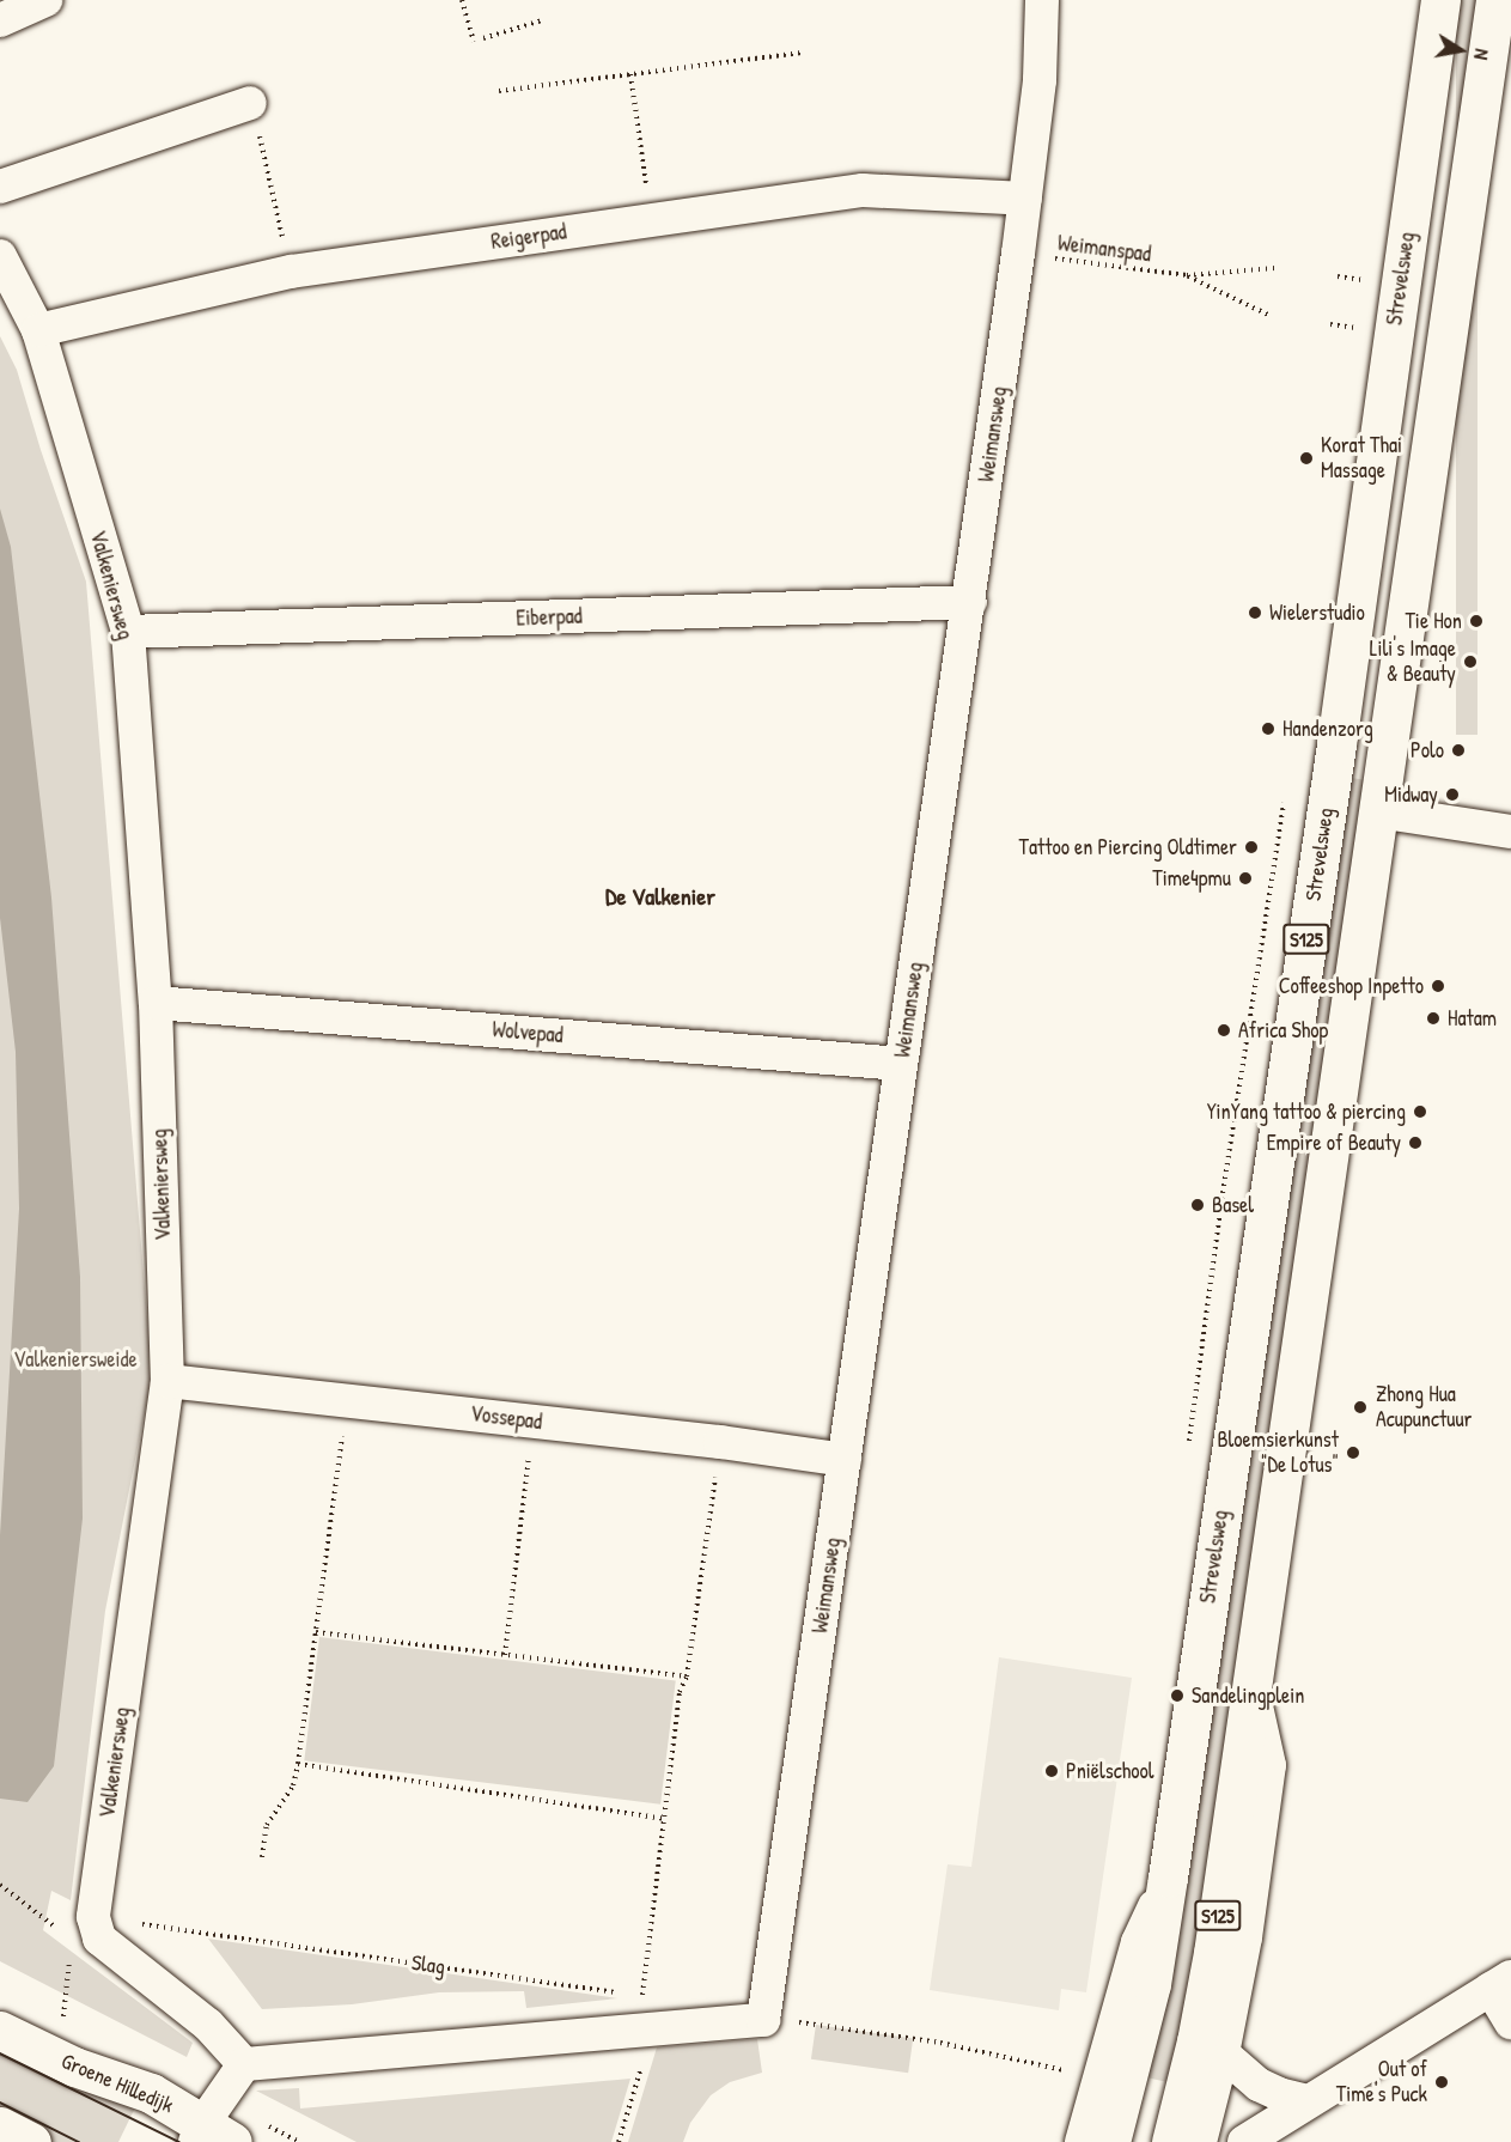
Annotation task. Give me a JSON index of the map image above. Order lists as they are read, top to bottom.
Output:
{
  "streets": {
    "main road": ["Strevelsweg", "S125", "Groene Hilledijk"],
    "street": [
      "Reigerpad",
      "Weimansweg",
      "Valkeniersweg",
      "Eiberpad",
      "Wolvepad",
      "Vossepad"
    ],
    "path": ["Weimanspad", "Slag"]
  },
  "crossings": [
    ["Reigerpad", "Weimansweg"],
    ["Reigerpad", "Valkeniersweg"],
    ["Weimanspad", "Weimansweg"],
    ["Weimansweg", "Eiberpad"],
    ["Weimansweg", "Wolvepad"],
    ["Weimansweg", "Vossepad"],
    ["Valkeniersweg", "Eiberpad"],
    ["Valkeniersweg", "Wolvepad"],
    ["Valkeniersweg", "Vossepad"],
    ["Valkeniersweg", "Slag"]
  ],
  "districts": ["De Valkenier"],
  "parks": ["Valkeniersweide"],
  "places": [
    "Korat Thai Massage",
    "Wielerstudio",
    "Tie Hon",
    "Lili's Image & Beauty",
    "Handenzorg",
    "Polo",
    "Midway",
    "Tattoo en Piercing Oldtimer",
    "Time4pmu",
    "Coffeeshop Inpetto",
    "Hatam",
    "Africa Shop",
    "YinYang tattoo & piercing",
    "Empire of Beauty",
    "Basel",
    "Zhong Hua Acupunctuur",
    "Bloemsierkunst \"De Lotus\"",
    "Sandelingplein",
    "Pniëlschool",
    "Out of Time's Puck"
  ],
  "north": "right"
}
